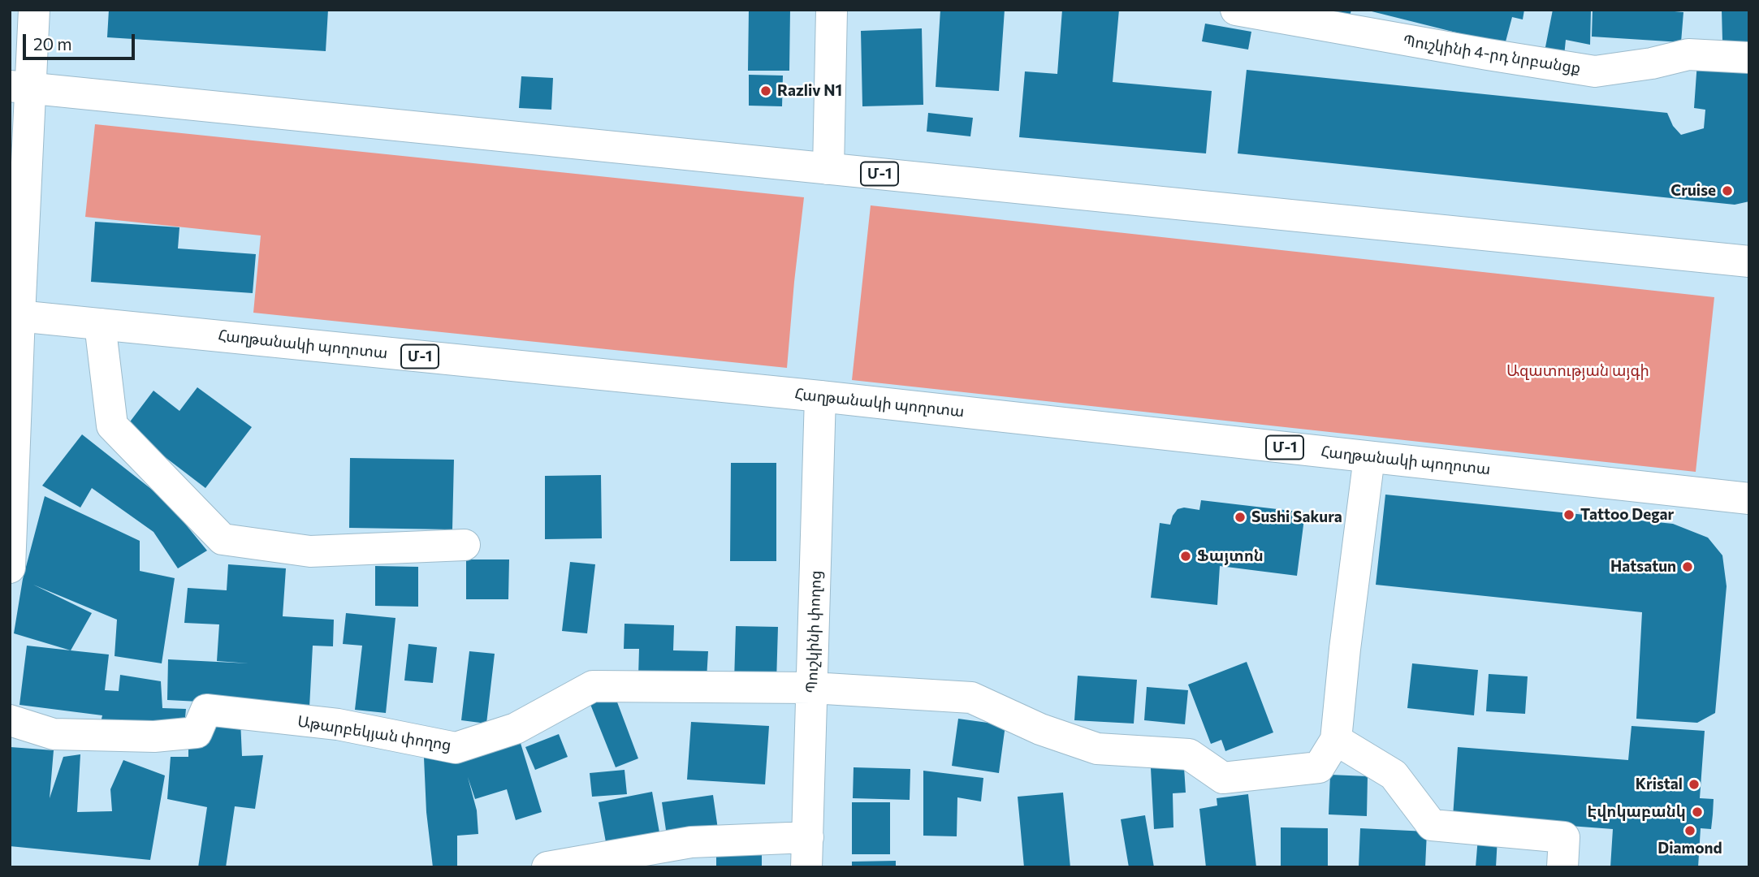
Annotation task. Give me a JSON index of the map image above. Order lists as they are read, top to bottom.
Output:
{
  "streets": {
    "main road": [
      "Պուշկինի 4-րդ նրբանցք",
      "Մ-1",
      "Հաղթանակի պողոտա",
      "Պուշկինի փողոց",
      "Աթարբեկյան փողոց"
    ]
  },
  "crossings": [
    ["Հաղթանակի պողոտա", "Պուշկինի փողոց"],
    ["Պուշկինի փողոց", "Աթարբեկյան փողոց"]
  ],
  "parks": ["Ազատության այգի"],
  "places": [
    "Razliv N1",
    "Cruise",
    "Tattoo Degar",
    "Sushi Sakura",
    "Ֆայտոն",
    "Hatsatun",
    "Kristal",
    "Էվոկաբանկ",
    "Diamond"
  ],
  "scale_bar": "20 m"
}
